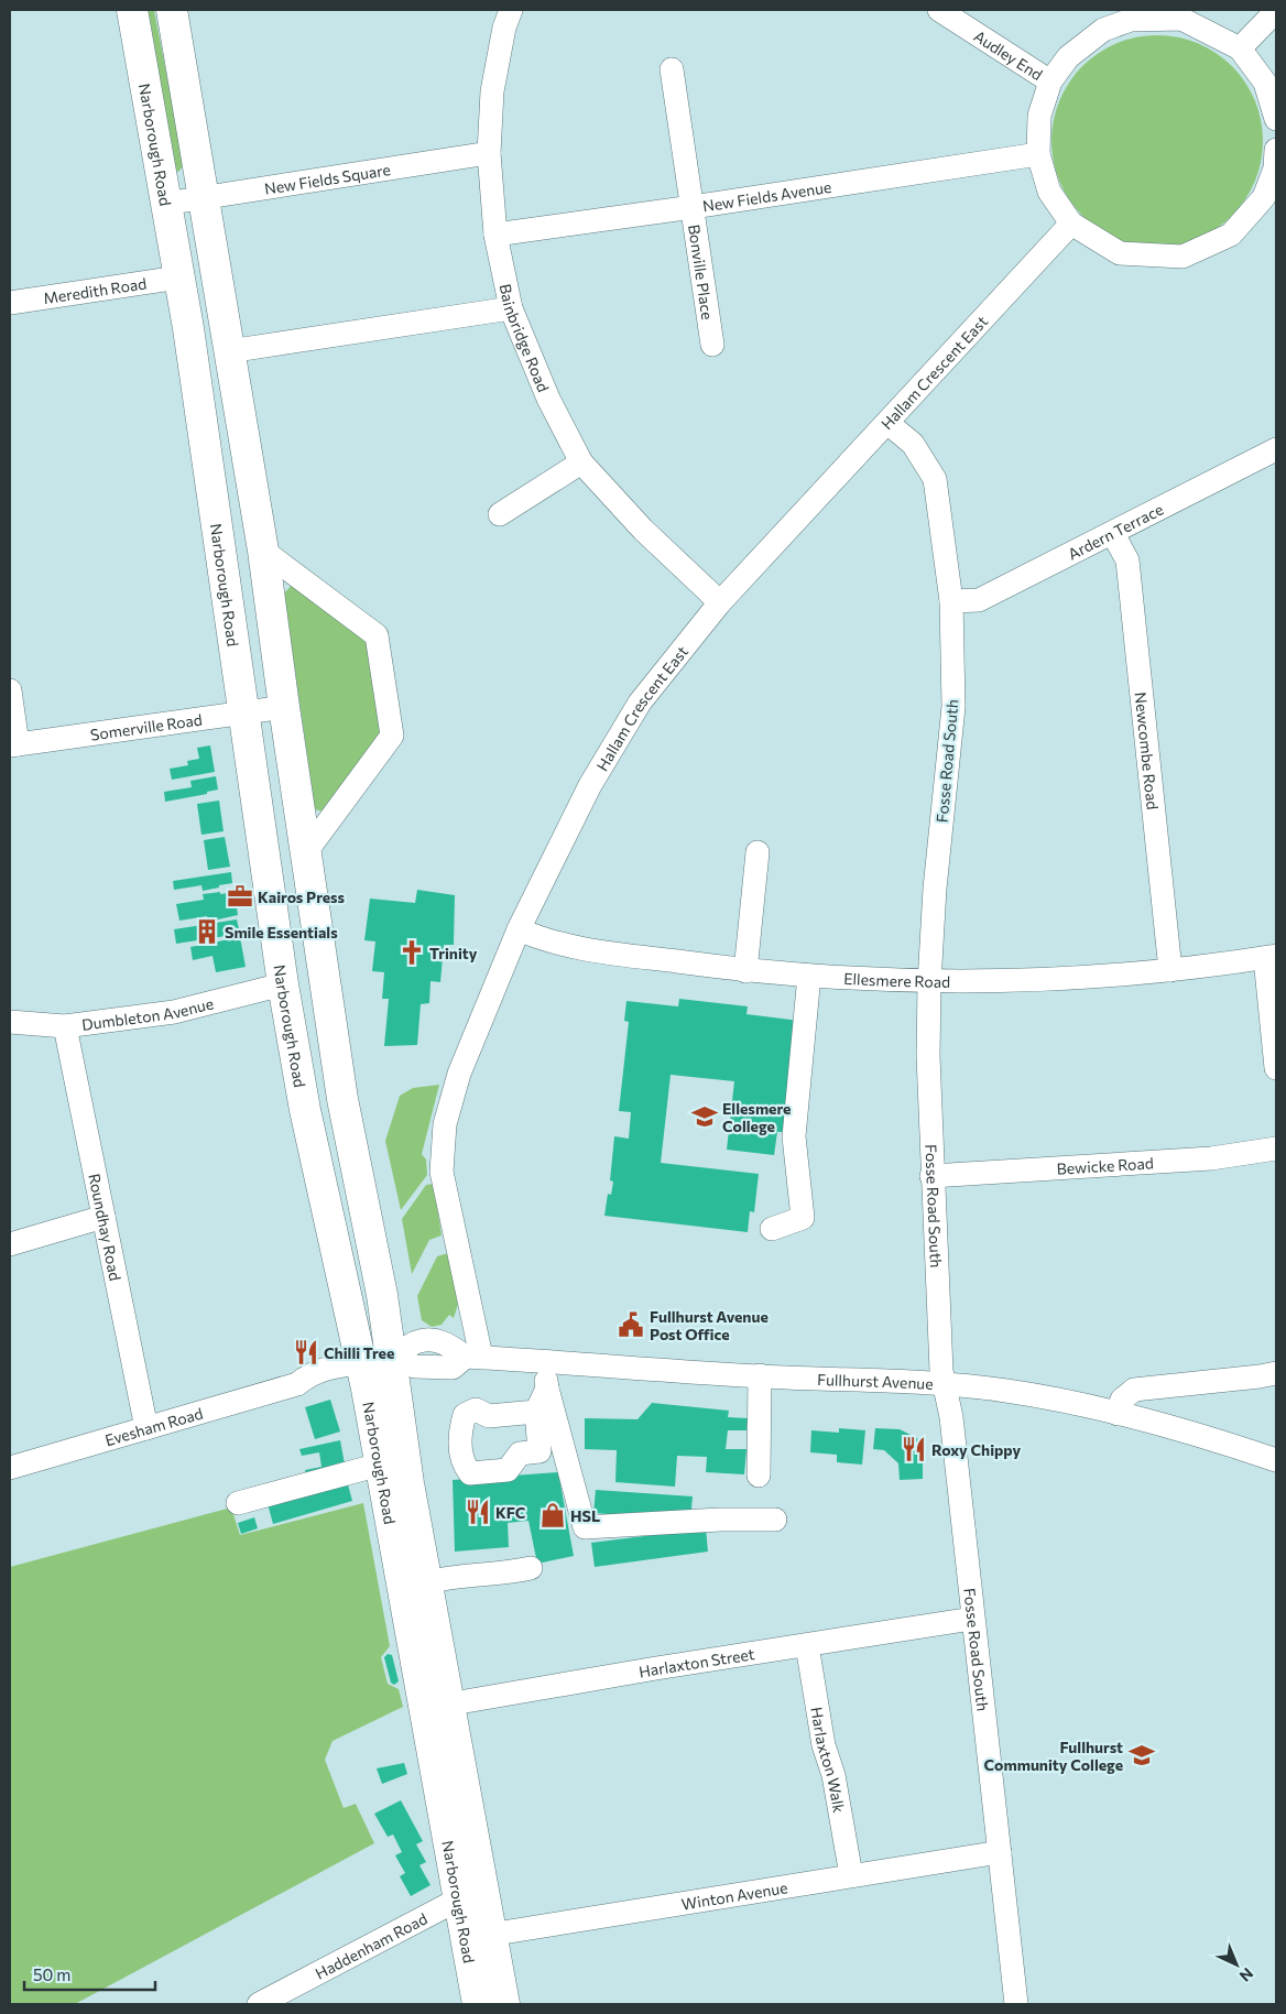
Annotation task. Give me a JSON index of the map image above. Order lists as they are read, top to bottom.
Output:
{
  "streets": {
    "main road": ["Narborough Road"],
    "street": [
      "Audley End",
      "New Fields Square",
      "New Fields Avenue",
      "Bonville Place",
      "Meredith Road",
      "Bainbridge Road",
      "Hallam Crescent East",
      "Ardern Terrace",
      "Somerville Road",
      "Newcombe Road",
      "Fosse Road South",
      "Ellesmere Road",
      "Dumbleton Avenue",
      "Bewicke Road",
      "Roundhay Road",
      "Fullhurst Avenue",
      "Evesham Road",
      "Harlaxton Street",
      "Harlaxton Walk",
      "Winton Avenue",
      "Haddenham Road"
    ]
  },
  "crossings": [
    ["Narborough Road", "New Fields Square"],
    ["Narborough Road", "Meredith Road"],
    ["Narborough Road", "Somerville Road"],
    ["Narborough Road", "Dumbleton Avenue"],
    ["Narborough Road", "Fullhurst Avenue"],
    ["Narborough Road", "Evesham Road"],
    ["Narborough Road", "Harlaxton Street"],
    ["Narborough Road", "Winton Avenue"],
    ["Narborough Road", "Haddenham Road"],
    ["New Fields Square", "Bainbridge Road"],
    ["New Fields Avenue", "Bonville Place"],
    ["New Fields Avenue", "Bainbridge Road"],
    ["Bainbridge Road", "Hallam Crescent East"],
    ["Hallam Crescent East", "Fosse Road South"],
    ["Hallam Crescent East", "Ellesmere Road"],
    ["Hallam Crescent East", "Fullhurst Avenue"],
    ["Ardern Terrace", "Newcombe Road"],
    ["Ardern Terrace", "Fosse Road South"],
    ["Newcombe Road", "Ellesmere Road"],
    ["Fosse Road South", "Ellesmere Road"],
    ["Fosse Road South", "Bewicke Road"],
    ["Fosse Road South", "Fullhurst Avenue"],
    ["Fosse Road South", "Harlaxton Street"],
    ["Fosse Road South", "Winton Avenue"],
    ["Dumbleton Avenue", "Roundhay Road"],
    ["Roundhay Road", "Evesham Road"],
    ["Harlaxton Street", "Harlaxton Walk"],
    ["Harlaxton Walk", "Winton Avenue"]
  ],
  "places": {
    "office": ["Kairos Press"],
    "building": ["Smile Essentials"],
    "church": ["Trinity"],
    "school or university": ["Ellesmere College", "Fullhurst Community College"],
    "public building": ["Fullhurst Avenue Post Office"],
    "restaurant": ["Chilli Tree", "Roxy Chippy", "KFC"],
    "shop": ["HSL"]
  },
  "scale_bar": "50 m",
  "north": "bottom right"
}
